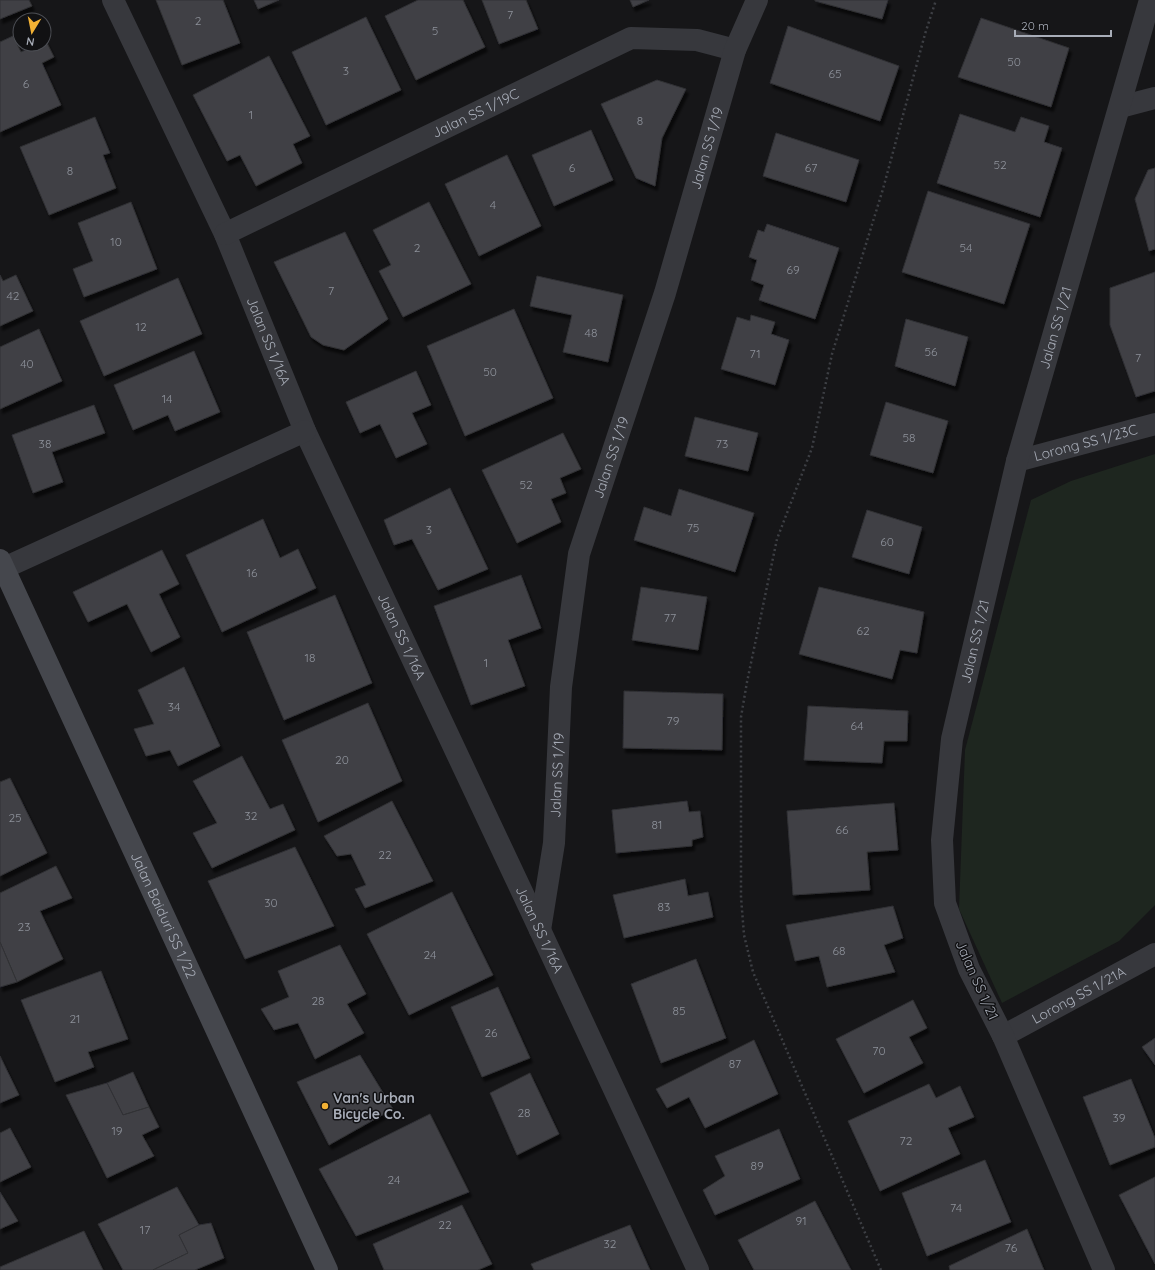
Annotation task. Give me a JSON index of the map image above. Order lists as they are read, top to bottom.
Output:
{
  "streets": {
    "street": [
      "Jalan SS 1/19C",
      "Jalan SS 1/19",
      "Jalan SS 1/21",
      "Jalan SS 1/16A",
      "Lorong SS 1/23C",
      "Jalan Baiduri SS 1/22",
      "Lorong SS 1/21A"
    ]
  },
  "crossings": [
    ["Jalan SS 1/19C", "Jalan SS 1/19"],
    ["Jalan SS 1/19C", "Jalan SS 1/16A"],
    ["Jalan SS 1/19", "Jalan SS 1/16A"],
    ["Jalan SS 1/21", "Lorong SS 1/23C"],
    ["Jalan SS 1/21", "Lorong SS 1/21A"]
  ],
  "places": ["Van's Urban Bicycle Co."],
  "house_numbers": [
    "7",
    "2",
    "5",
    "50",
    "3",
    "65",
    "6",
    "1",
    "8",
    "52",
    "6",
    "67",
    "8",
    "4",
    "10",
    "2",
    "54",
    "69",
    "7",
    "42",
    "12",
    "48",
    "56",
    "71",
    "7",
    "40",
    "50",
    "14",
    "58",
    "38",
    "73",
    "52",
    "75",
    "3",
    "60",
    "16",
    "77",
    "62",
    "18",
    "1",
    "34",
    "79",
    "64",
    "20",
    "32",
    "25",
    "81",
    "66",
    "22",
    "30",
    "83",
    "23",
    "68",
    "24",
    "28",
    "85",
    "21",
    "26",
    "70",
    "87",
    "28",
    "39",
    "19",
    "72",
    "89",
    "24",
    "74",
    "91",
    "22",
    "17",
    "32",
    "76"
  ],
  "scale_bar": "20 m",
  "north": "bottom"
}
